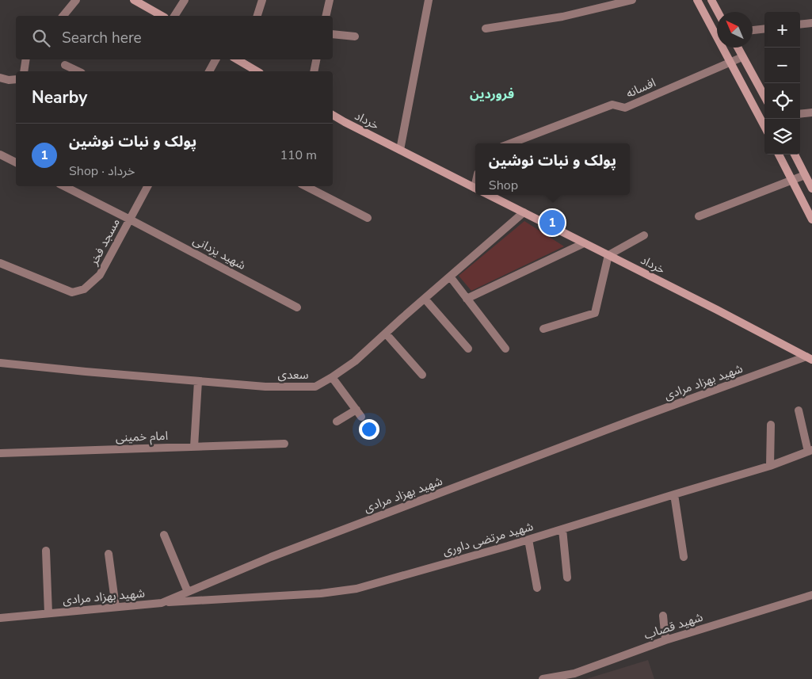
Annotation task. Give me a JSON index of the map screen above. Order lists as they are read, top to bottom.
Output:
{
  "streets": {
    "main road": ["خرداد"],
    "street": [
      "افسانه",
      "مسجد فخر",
      "شهید یزدانی",
      "سعدی",
      "شهید بهزاد مرادی",
      "امام خمینی",
      "شهید مرتضی داوری",
      "شهید قصاب"
    ]
  },
  "crossings": [
    ["خرداد", "سعدی"],
    ["خرداد", "شهید بهزاد مرادی"],
    ["مسجد فخر", "شهید یزدانی"],
    ["شهید بهزاد مرادی", "شهید مرتضی داوری"]
  ],
  "districts": ["فروردین"],
  "north": "top left",
  "page": {
    "map_buttons": ["+", "−"],
    "search": "Search here",
    "heading": "Nearby",
    "list": [
      {
        "mark": "1",
        "name": "پولک و نبات نوشین",
        "note": "Shop · خرداد",
        "value": "110 m"
      }
    ],
    "popup": ["پولک و نبات نوشین", "Shop"],
    "pins": "1"
  }
}
